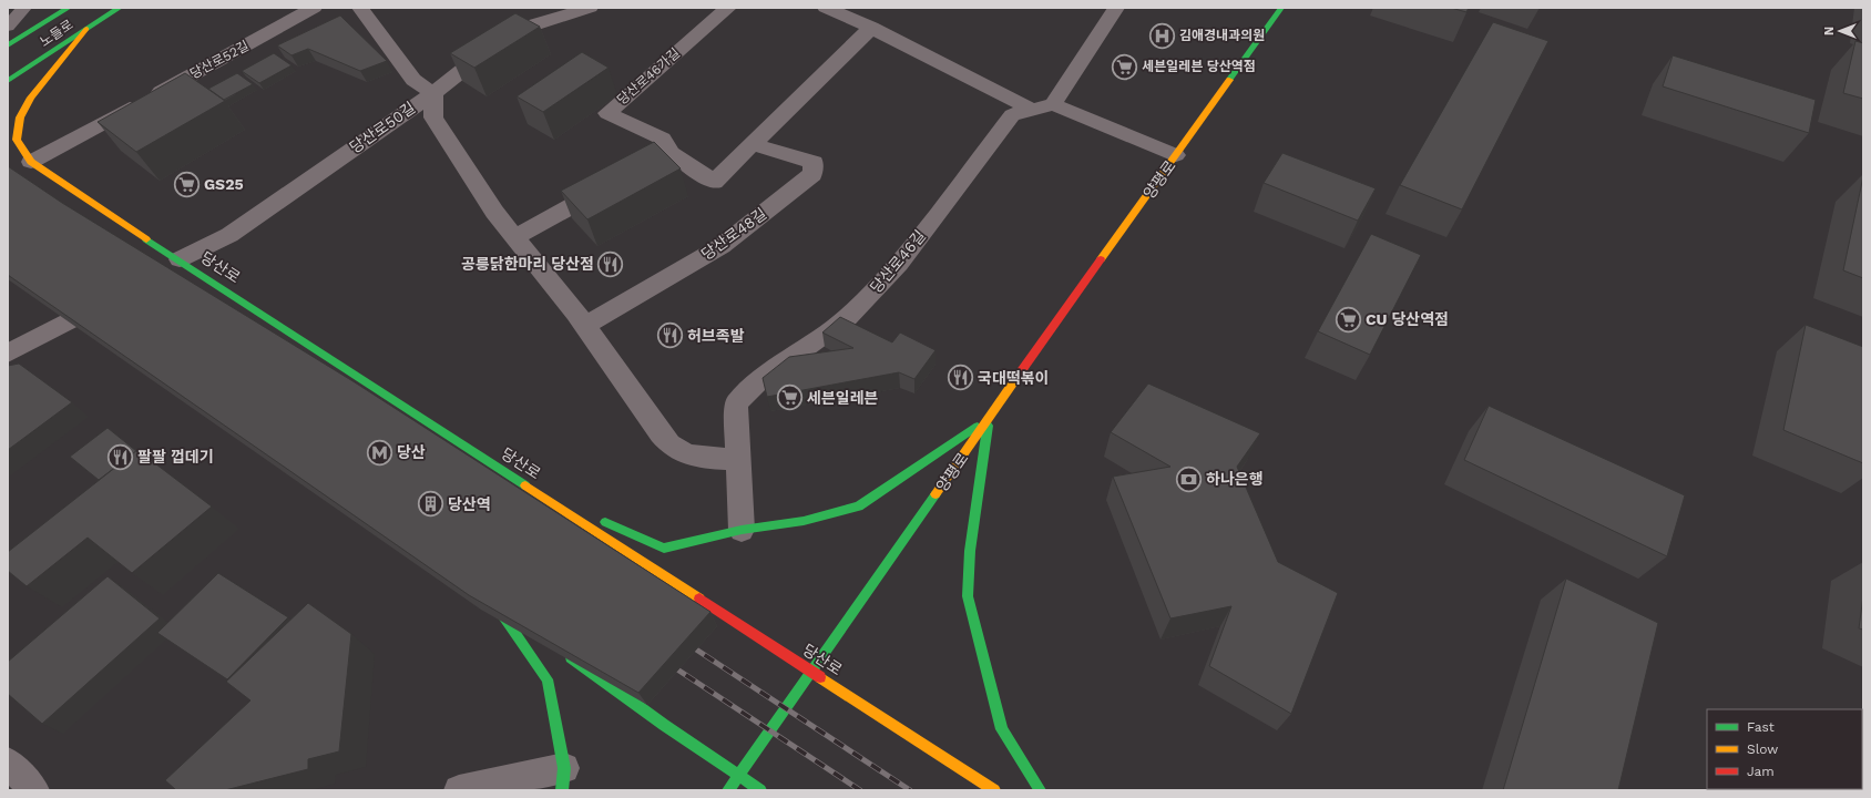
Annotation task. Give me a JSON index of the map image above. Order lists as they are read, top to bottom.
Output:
{
  "streets": {
    "main road": ["노들로", "양평로", "당산로"],
    "street": [
      "당산로52길",
      "당산로46가길",
      "당산로50길",
      "당산로48길",
      "당산로46길"
    ]
  },
  "crossings": [
    ["당산로52길", "당산로"],
    ["당산로50길", "당산로"],
    ["양평로", "당산로46길"],
    ["양평로", "당산로"]
  ],
  "places": {
    "hospital": ["김애경내과의원"],
    "supermarket": [
      "세븐일레븐 당산역점",
      "GS25",
      "CU 당산역점",
      "세븐일레븐"
    ],
    "restaurant": [
      "공릉닭한마리 당산점",
      "허브족발",
      "국대떡볶이",
      "팔팔 껍데기"
    ],
    "metro station": ["당산"],
    "bank": ["하나은행"],
    "building": ["당산역"]
  },
  "legend": ["Fast", "Slow", "Jam"],
  "north": "left"
}
